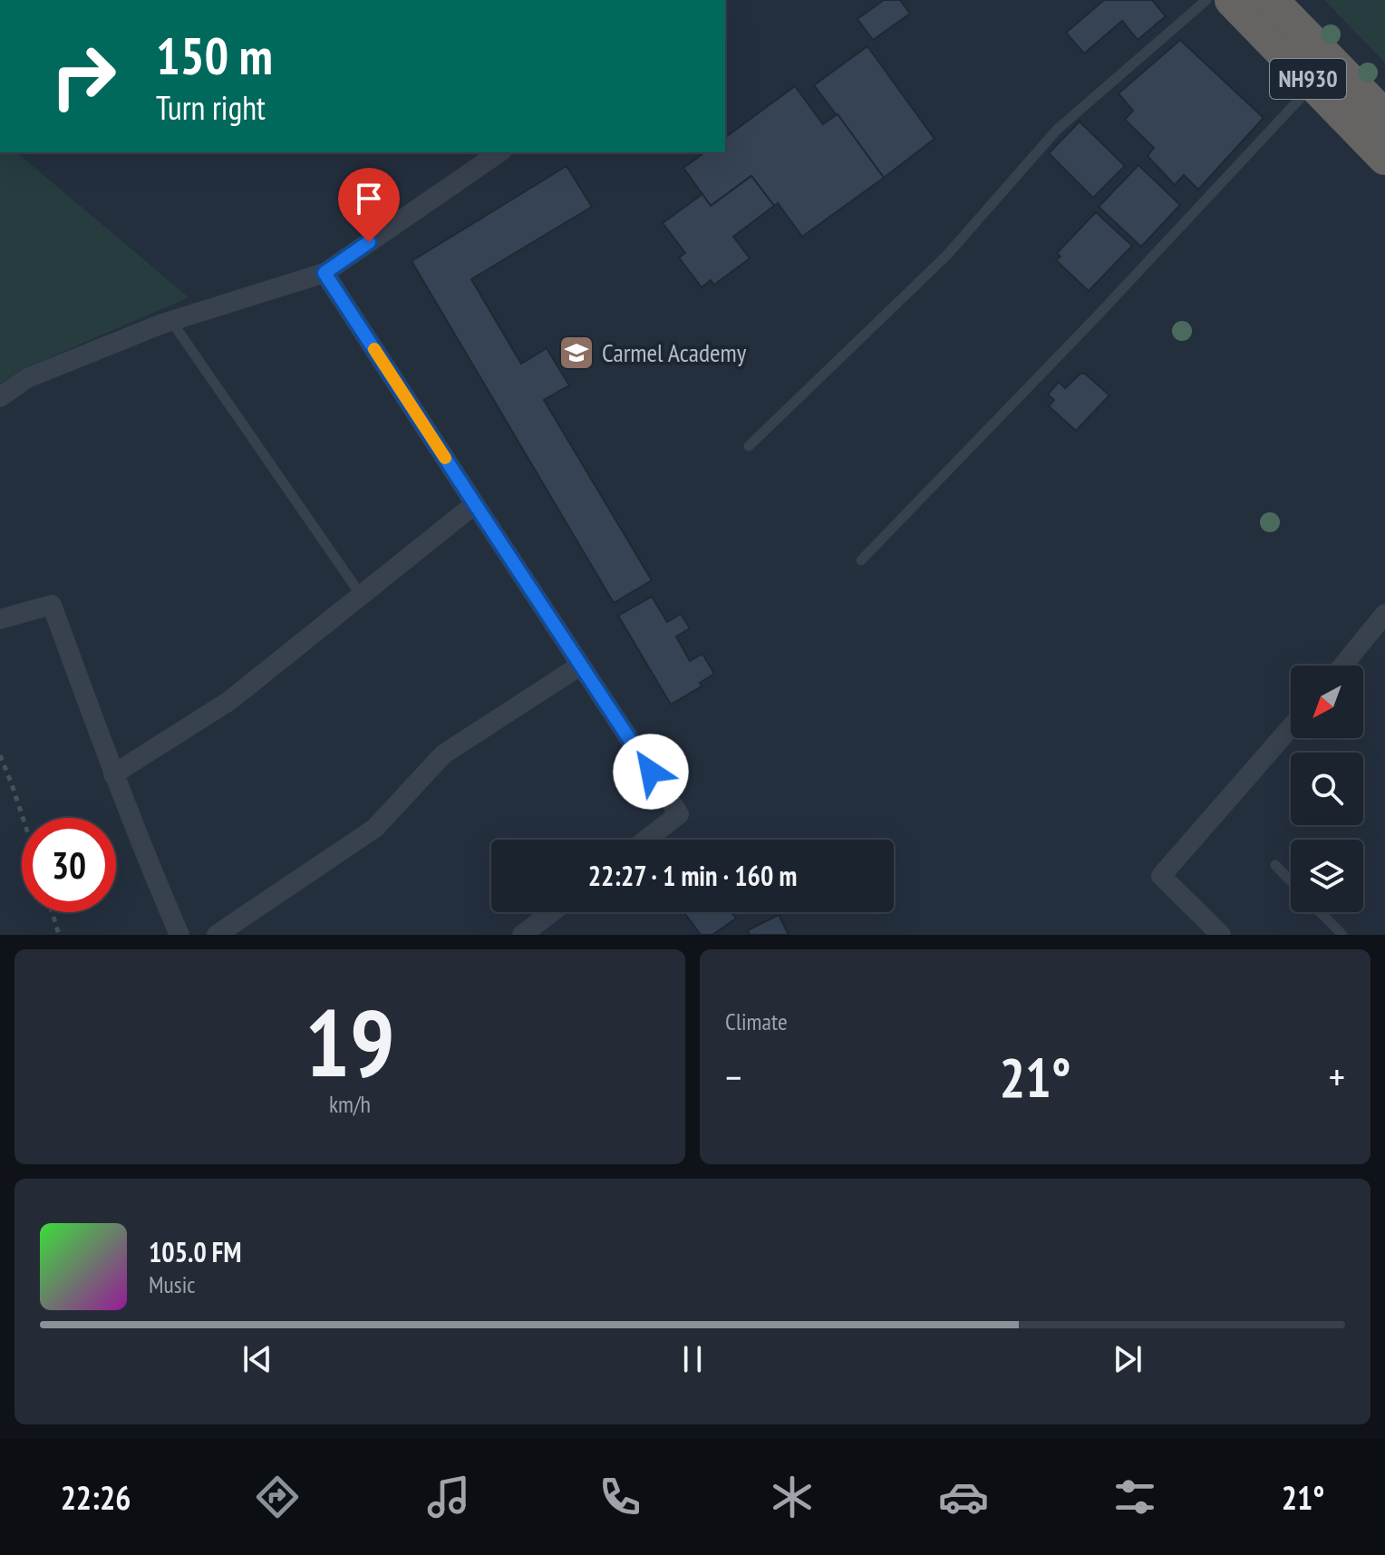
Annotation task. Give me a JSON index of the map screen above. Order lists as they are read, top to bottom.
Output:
{
  "streets": {
    "highway": ["NH930"]
  },
  "places": {
    "school or university": ["Carmel Academy"]
  },
  "north": "bottom left",
  "page": {
    "turn": ["150 m", "Turn right"],
    "limit": "30",
    "trip": "22:27 · 1 min · 160 m",
    "tile": [
      ["19", "km/h"],
      "Climate"
    ],
    "heat": ["−", "21°", "+"],
    "song": ["105.0 FM", "Music"],
    "tabs": ["22:26", "21°"]
  }
}
